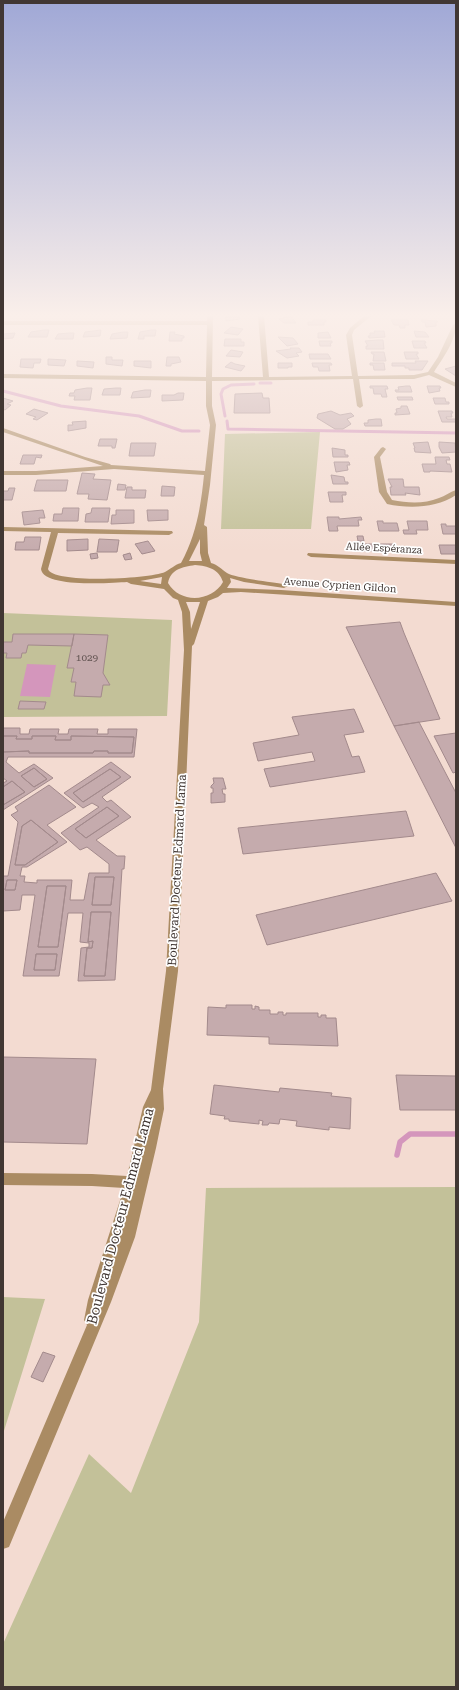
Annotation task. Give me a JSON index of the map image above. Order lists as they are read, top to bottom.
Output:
{
  "streets": {
    "street": ["Allée Espéranza", "Avenue Cyprien Gildon", "Boulevard Docteur Edmard Lama"]
  },
  "crossings": [
    ["Avenue Cyprien Gildon", "Boulevard Docteur Edmard Lama"]
  ],
  "house_numbers": ["1029"]
}
